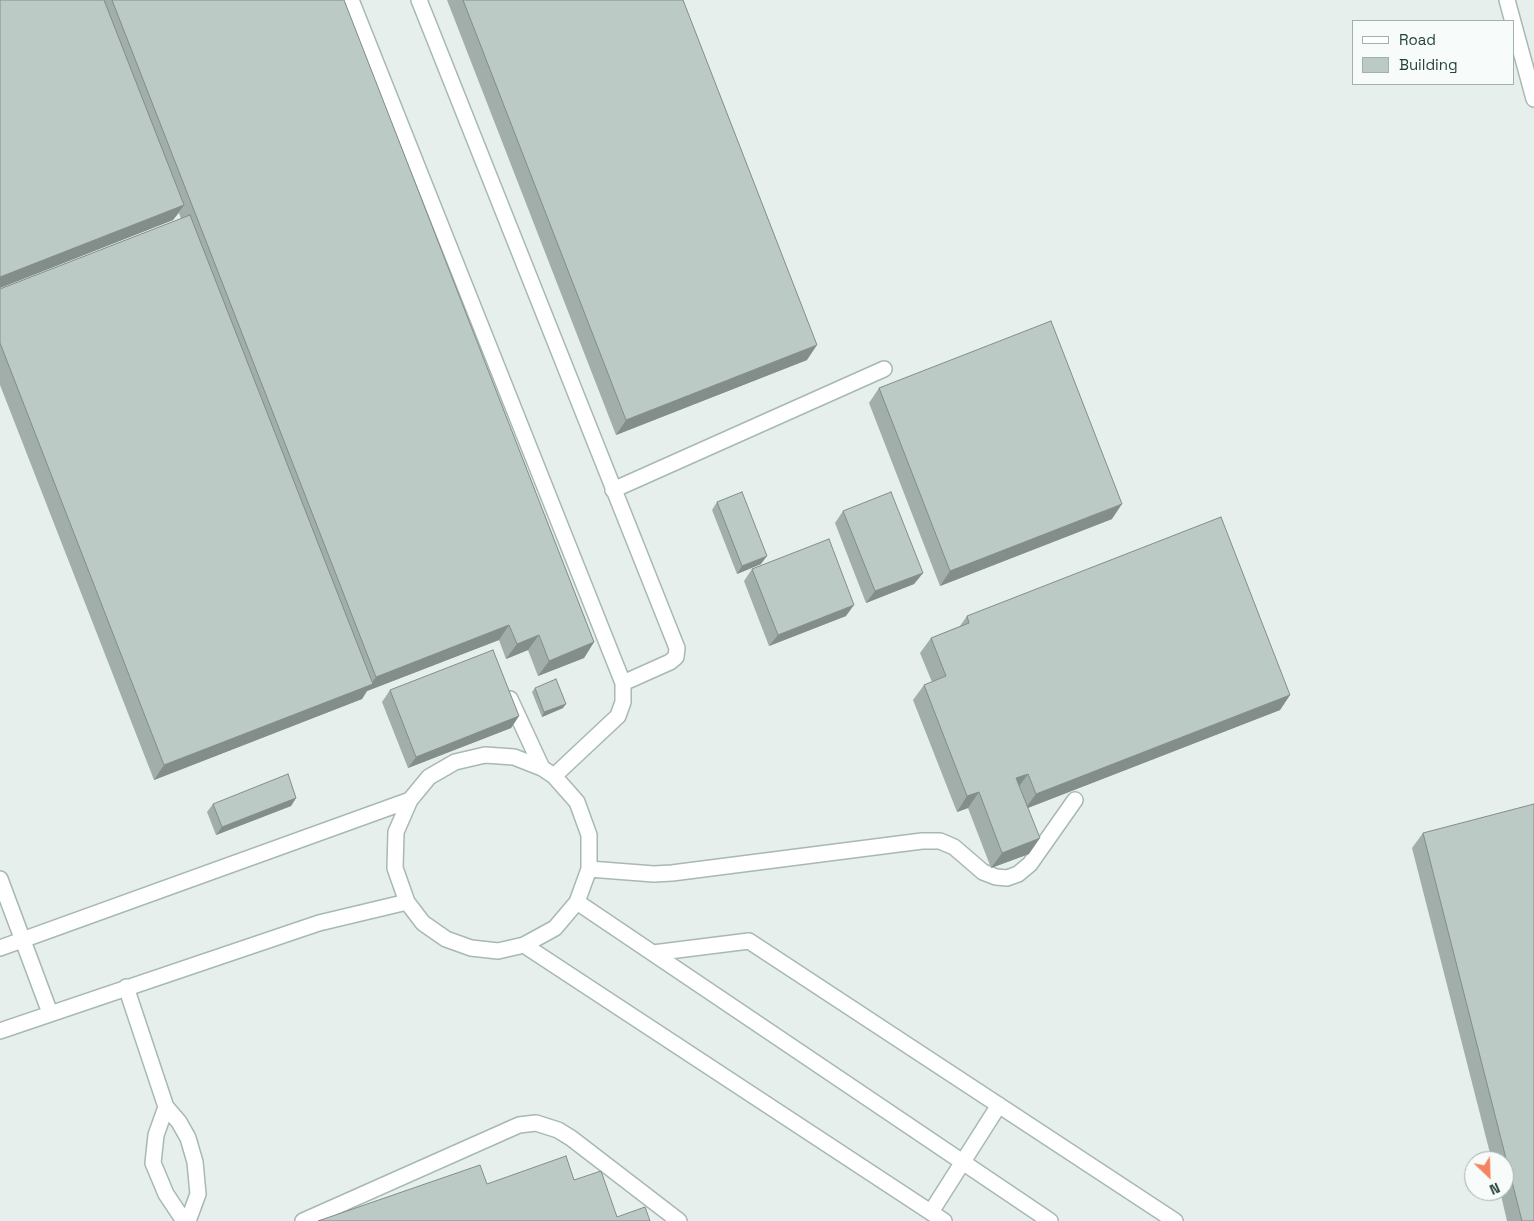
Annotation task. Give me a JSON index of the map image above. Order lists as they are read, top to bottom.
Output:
{
  "legend": ["Road", "Building"],
  "north": "bottom right"
}
